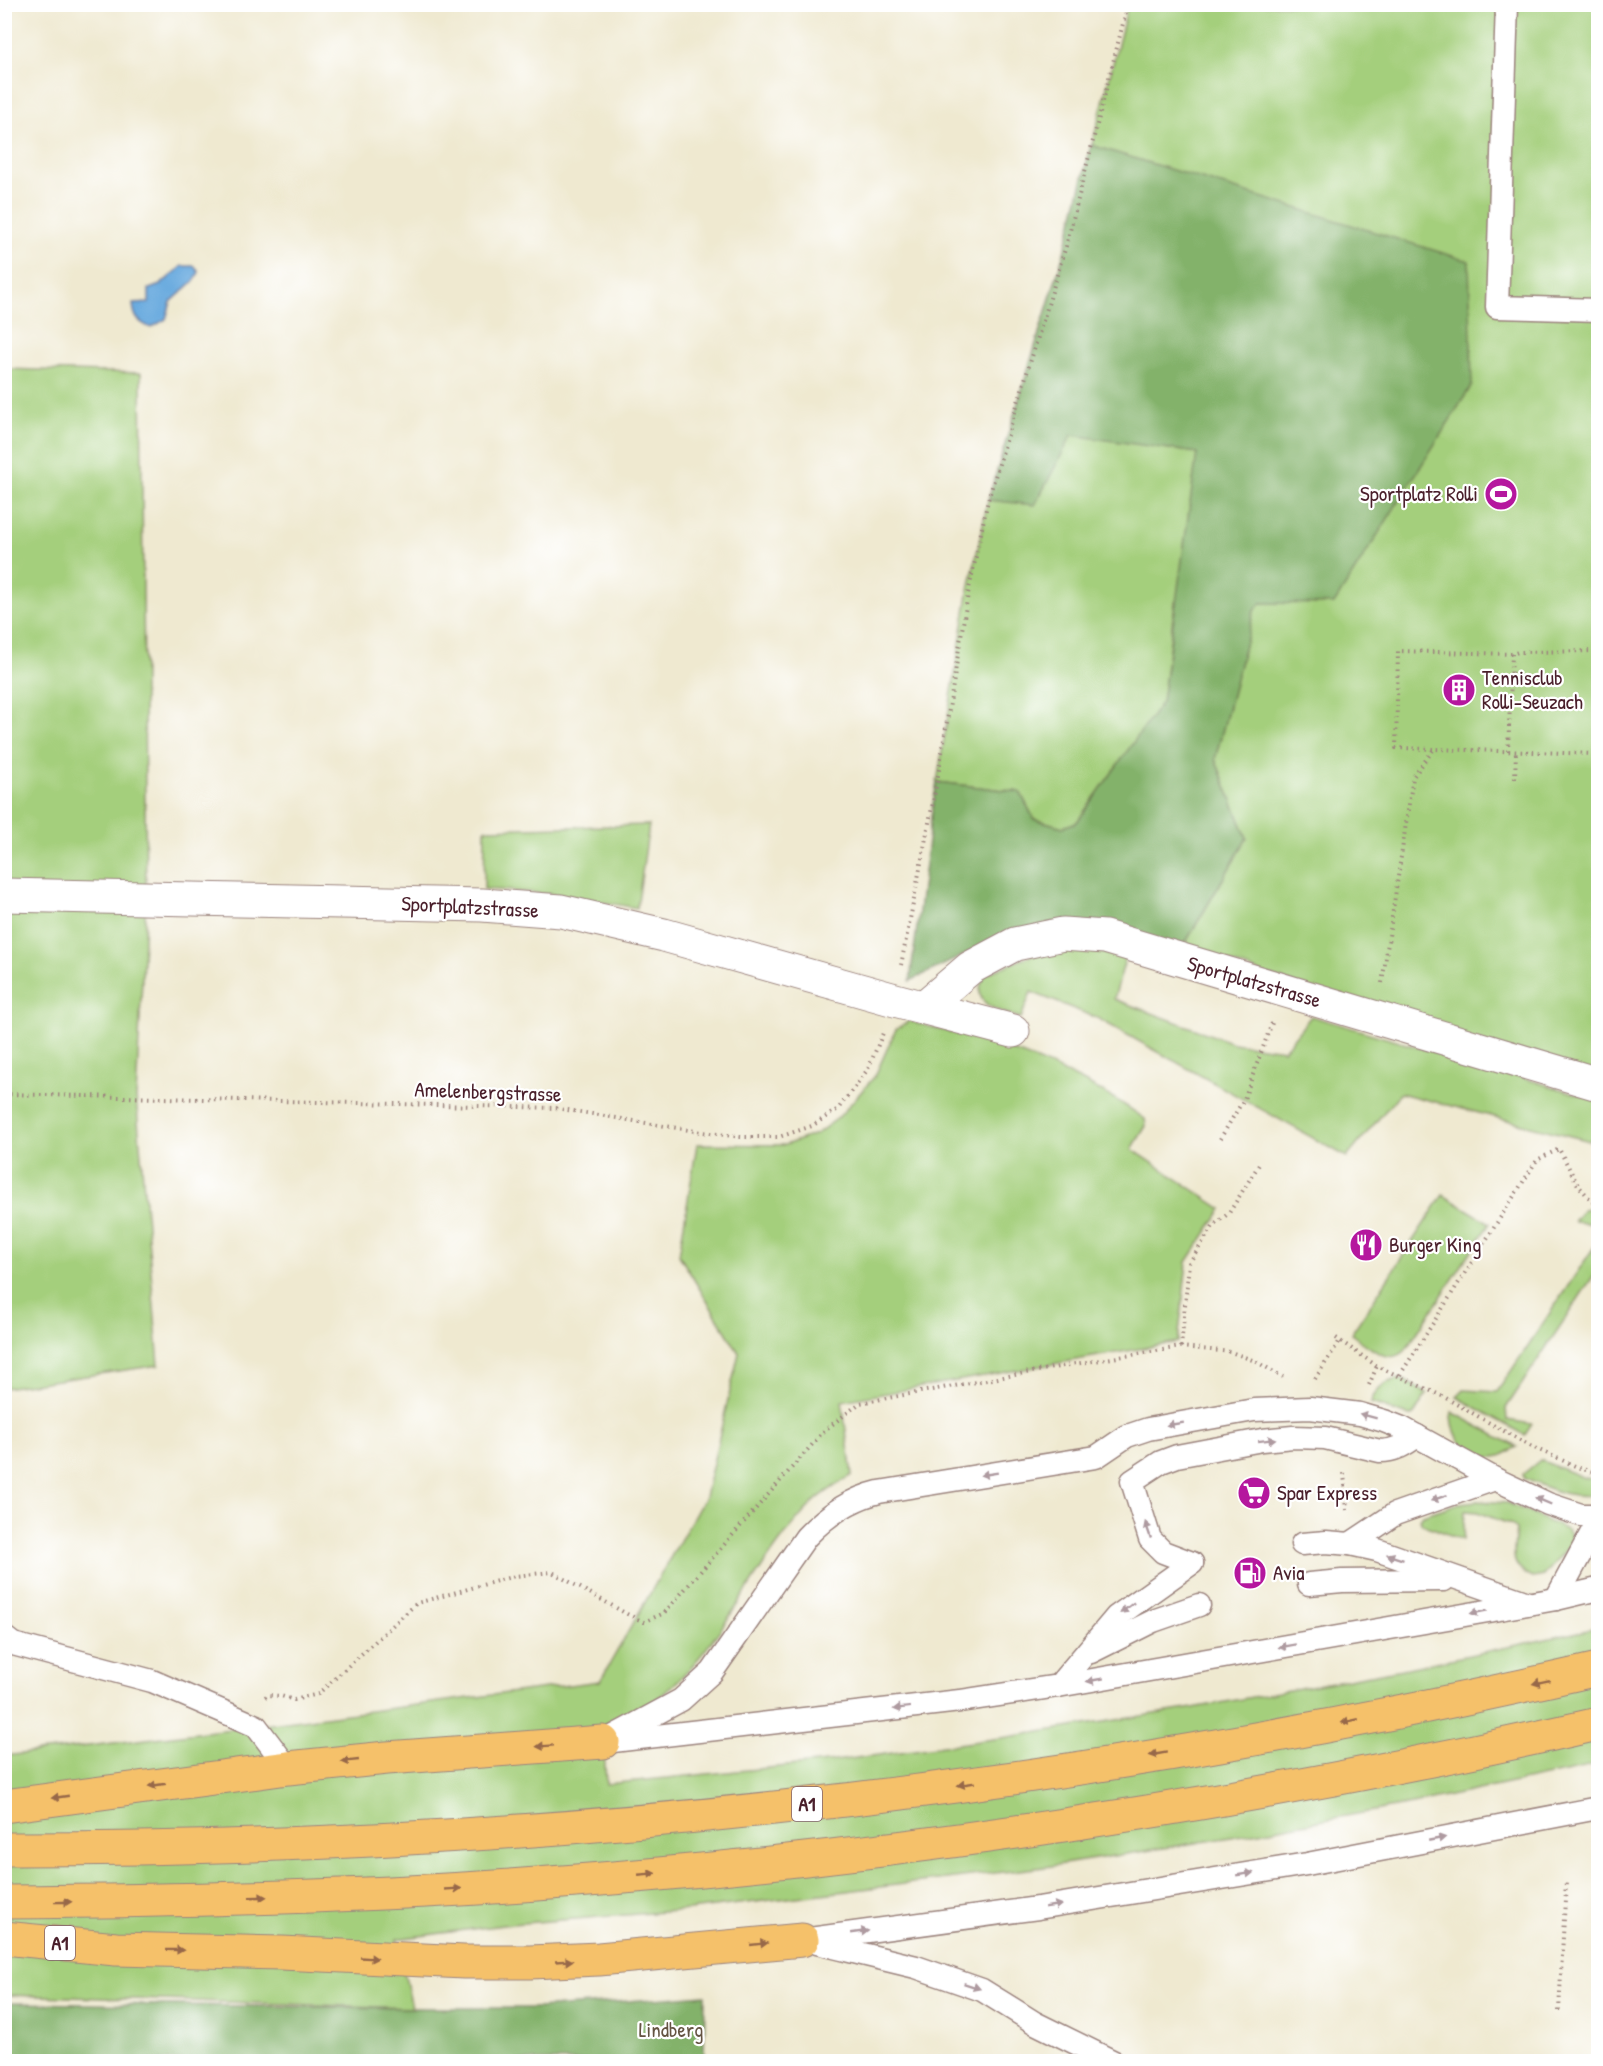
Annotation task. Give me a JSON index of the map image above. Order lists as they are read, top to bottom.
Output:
{
  "streets": {
    "highway": ["A1"],
    "street": ["Sportplatzstrasse"],
    "path": ["Amelenbergstrasse"]
  },
  "crossings": [
    ["Sportplatzstrasse", "Amelenbergstrasse"]
  ],
  "parks": ["Lindberg"],
  "places": {
    "sports": ["Sportplatz Rolli"],
    "building": ["Tennisclub Rolli-Seuzach"],
    "restaurant": ["Burger King"],
    "supermarket": ["Spar Express"],
    "fuel station": ["Avia"]
  }
}
